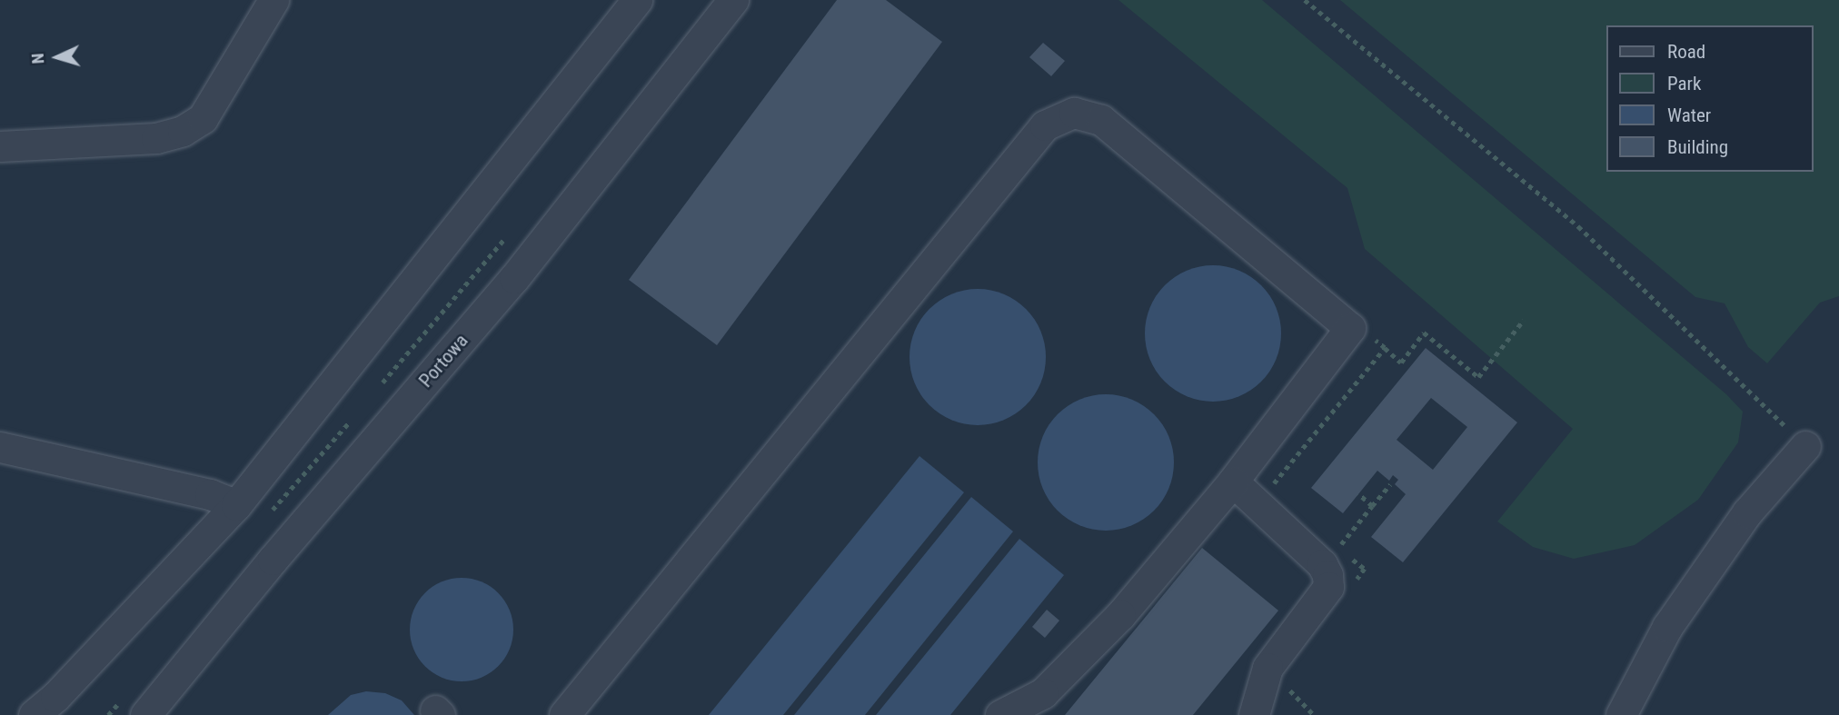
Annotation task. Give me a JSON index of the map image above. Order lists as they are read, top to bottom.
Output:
{
  "streets": {
    "street": ["Portowa"]
  },
  "legend": [
    "Road",
    "Park",
    "Water",
    "Building"
  ],
  "north": "left"
}
